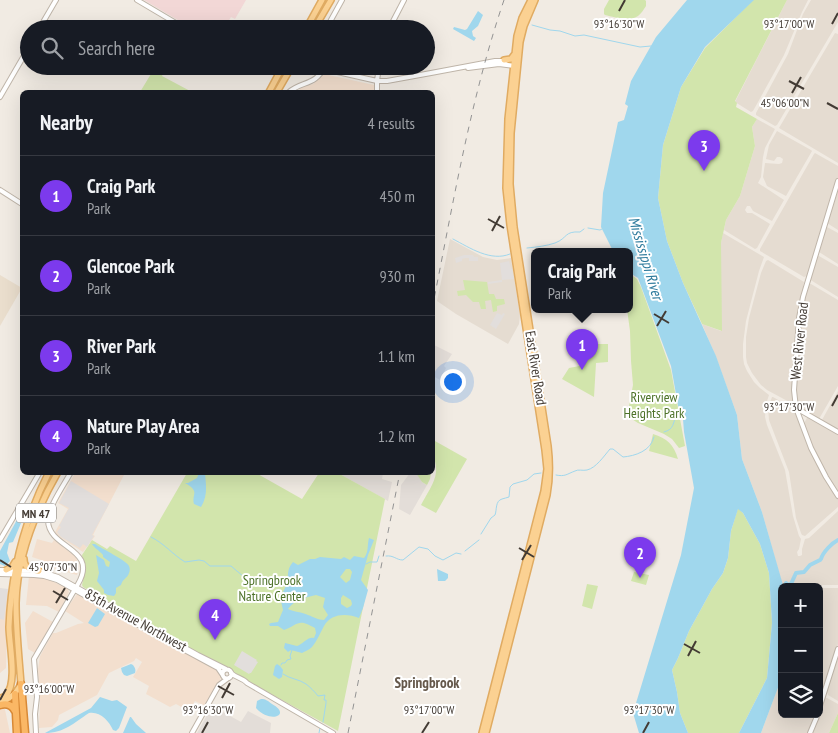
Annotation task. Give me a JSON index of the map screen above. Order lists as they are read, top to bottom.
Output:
{
  "streets": {
    "highway": ["MN 47"],
    "main road": ["East River Road"],
    "street": ["West River Road", "85th Avenue Northwest"]
  },
  "crossings": [
    ["MN 47", "85th Avenue Northwest"]
  ],
  "districts": ["Springbrook"],
  "water": ["Mississippi River"],
  "parks": ["Riverview Heights Park", "Springbrook Nature Center"],
  "page": {
    "search": "Search here",
    "heading": ["Nearby", "4 results"],
    "pins": [
      "3",
      "1",
      "2",
      "4"
    ],
    "list": [
      {
        "mark": "1",
        "name": "Craig Park",
        "note": "Park",
        "value": "450 m"
      },
      {
        "mark": "2",
        "name": "Glencoe Park",
        "note": "Park",
        "value": "930 m"
      },
      {
        "mark": "3",
        "name": "River Park",
        "note": "Park",
        "value": "1.1 km"
      },
      {
        "mark": "4",
        "name": "Nature Play Area",
        "note": "Park",
        "value": "1.2 km"
      }
    ],
    "popup": ["Craig Park", "Park"],
    "map_buttons": ["+", "−"]
  },
  "coordinates": [
    "93°16'30\"W",
    "93°17'00\"W",
    "45°06'00\"N",
    "93°17'30\"W",
    "45°07'30\"N",
    "93°16'00\"W"
  ]
}
